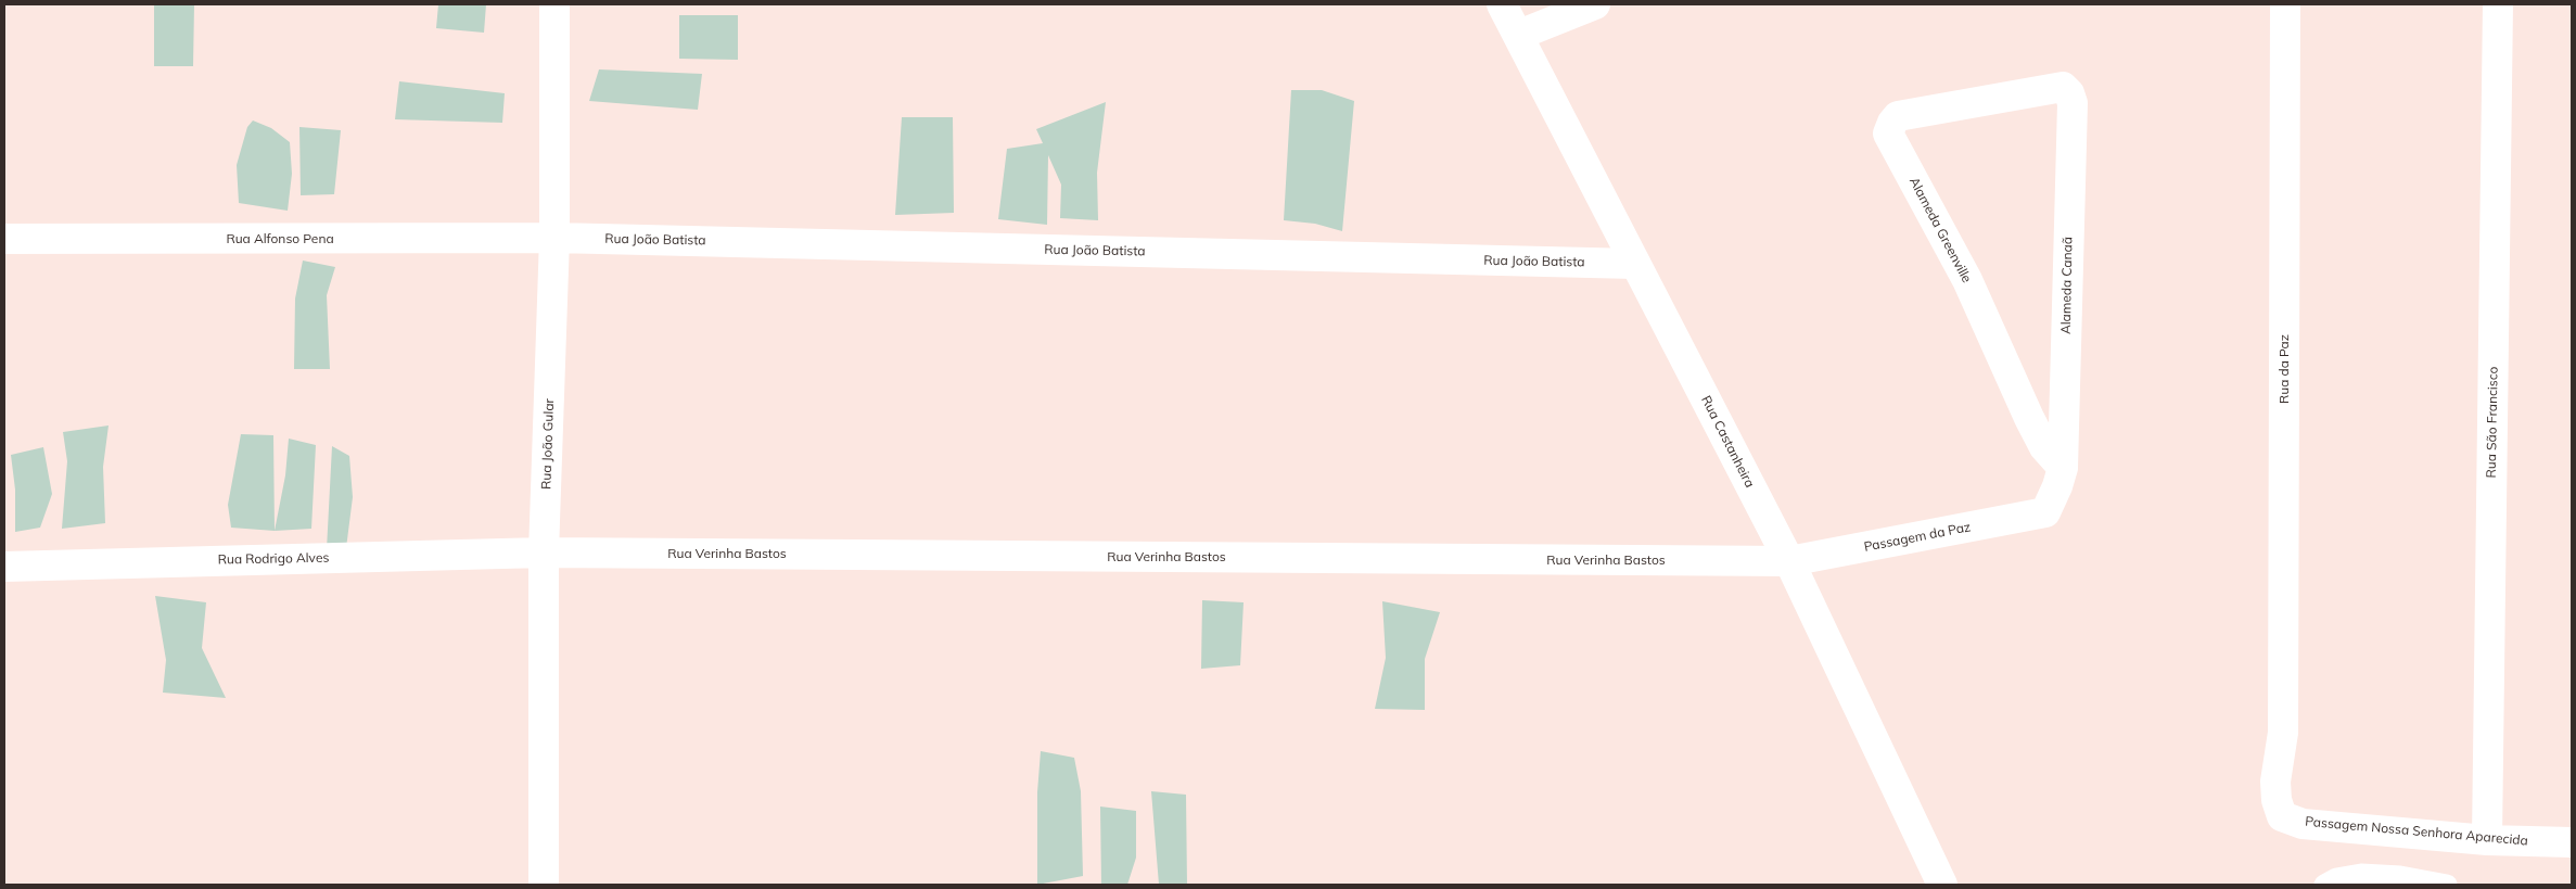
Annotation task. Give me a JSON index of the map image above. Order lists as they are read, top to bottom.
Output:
{
  "streets": {
    "street": [
      "Alameda Greenville",
      "Rua Alfonso Pena",
      "Rua João Batista",
      "Alameda Canaã",
      "Rua da Paz",
      "Rua São Francisco",
      "Rua Castanheira",
      "Rua João Gular",
      "Passagem da Paz",
      "Rua Verinha Bastos",
      "Rua Rodrigo Alves",
      "Passagem Nossa Senhora Aparecida"
    ]
  },
  "crossings": [
    ["Alameda Greenville", "Alameda Canaã"],
    ["Alameda Greenville", "Passagem da Paz"],
    ["Rua Alfonso Pena", "Rua João Batista"],
    ["Rua Alfonso Pena", "Rua João Gular"],
    ["Rua João Batista", "Rua Castanheira"],
    ["Rua João Batista", "Rua João Gular"],
    ["Alameda Canaã", "Passagem da Paz"],
    ["Rua da Paz", "Passagem Nossa Senhora Aparecida"],
    ["Rua São Francisco", "Passagem Nossa Senhora Aparecida"],
    ["Rua Castanheira", "Passagem da Paz"],
    ["Rua Castanheira", "Rua Verinha Bastos"],
    ["Rua João Gular", "Rua Verinha Bastos"],
    ["Rua João Gular", "Rua Rodrigo Alves"],
    ["Passagem da Paz", "Rua Verinha Bastos"],
    ["Rua Verinha Bastos", "Rua Rodrigo Alves"]
  ]
}
